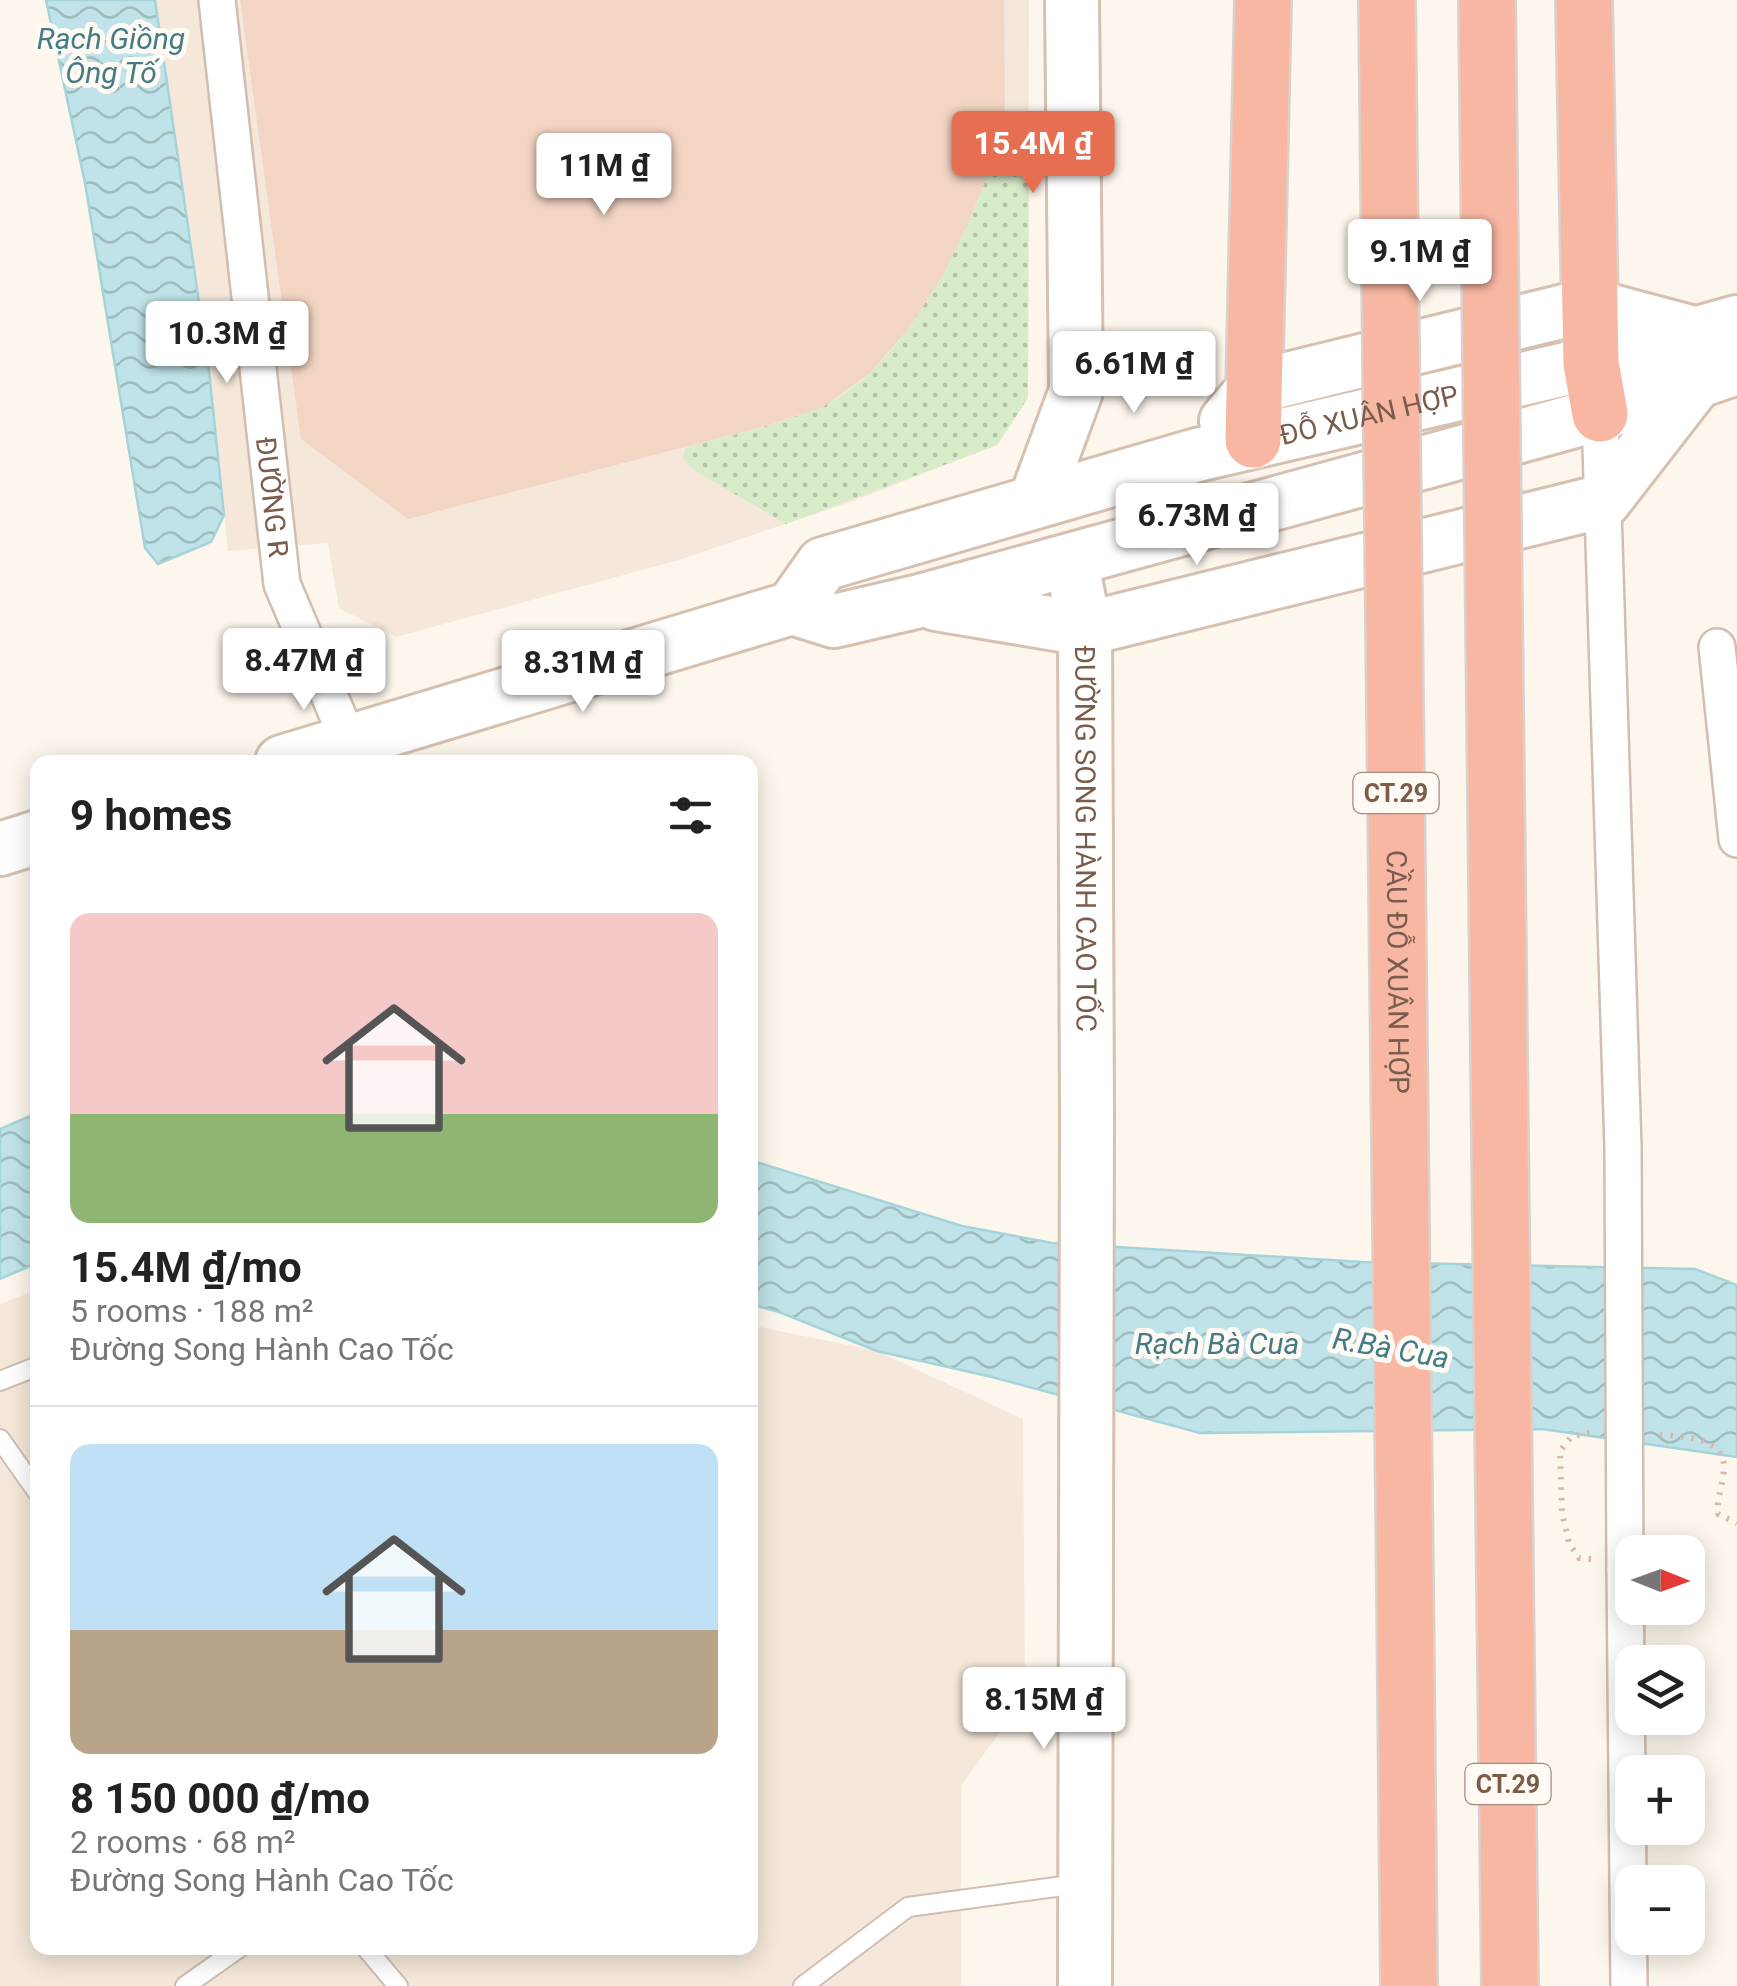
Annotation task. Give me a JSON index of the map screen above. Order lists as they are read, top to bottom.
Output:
{
  "streets": {
    "highway": ["CT.29", "CẦU ĐỖ XUÂN HỢP"],
    "main road": ["ĐỖ XUÂN HỢP", "ĐƯỜNG SONG HÀNH CAO TỐC"],
    "street": ["ĐƯỜNG R"]
  },
  "crossings": [
    ["ĐỖ XUÂN HỢP", "ĐƯỜNG SONG HÀNH CAO TỐC"]
  ],
  "water": ["Rạch Giồng Ông Tố", "Rạch Bà Cua", "R.Bà Cua"],
  "north": "right",
  "page": {
    "price": [
      "15.4M ₫",
      "11M ₫",
      "9.1M ₫",
      "10.3M ₫",
      "6.61M ₫",
      "6.73M ₫",
      "8.47M ₫",
      "8.31M ₫",
      "8.15M ₫"
    ],
    "heading": "9 homes",
    "list": [
      {
        "name": "15.4M ₫/mo",
        "note": "5 rooms · 188 m² · Đường Song Hành Cao Tốc"
      },
      {
        "name": "8 150 000 ₫/mo",
        "note": "2 rooms · 68 m² · Đường Song Hành Cao Tốc"
      }
    ],
    "map_buttons": ["+", "−"]
  }
}
